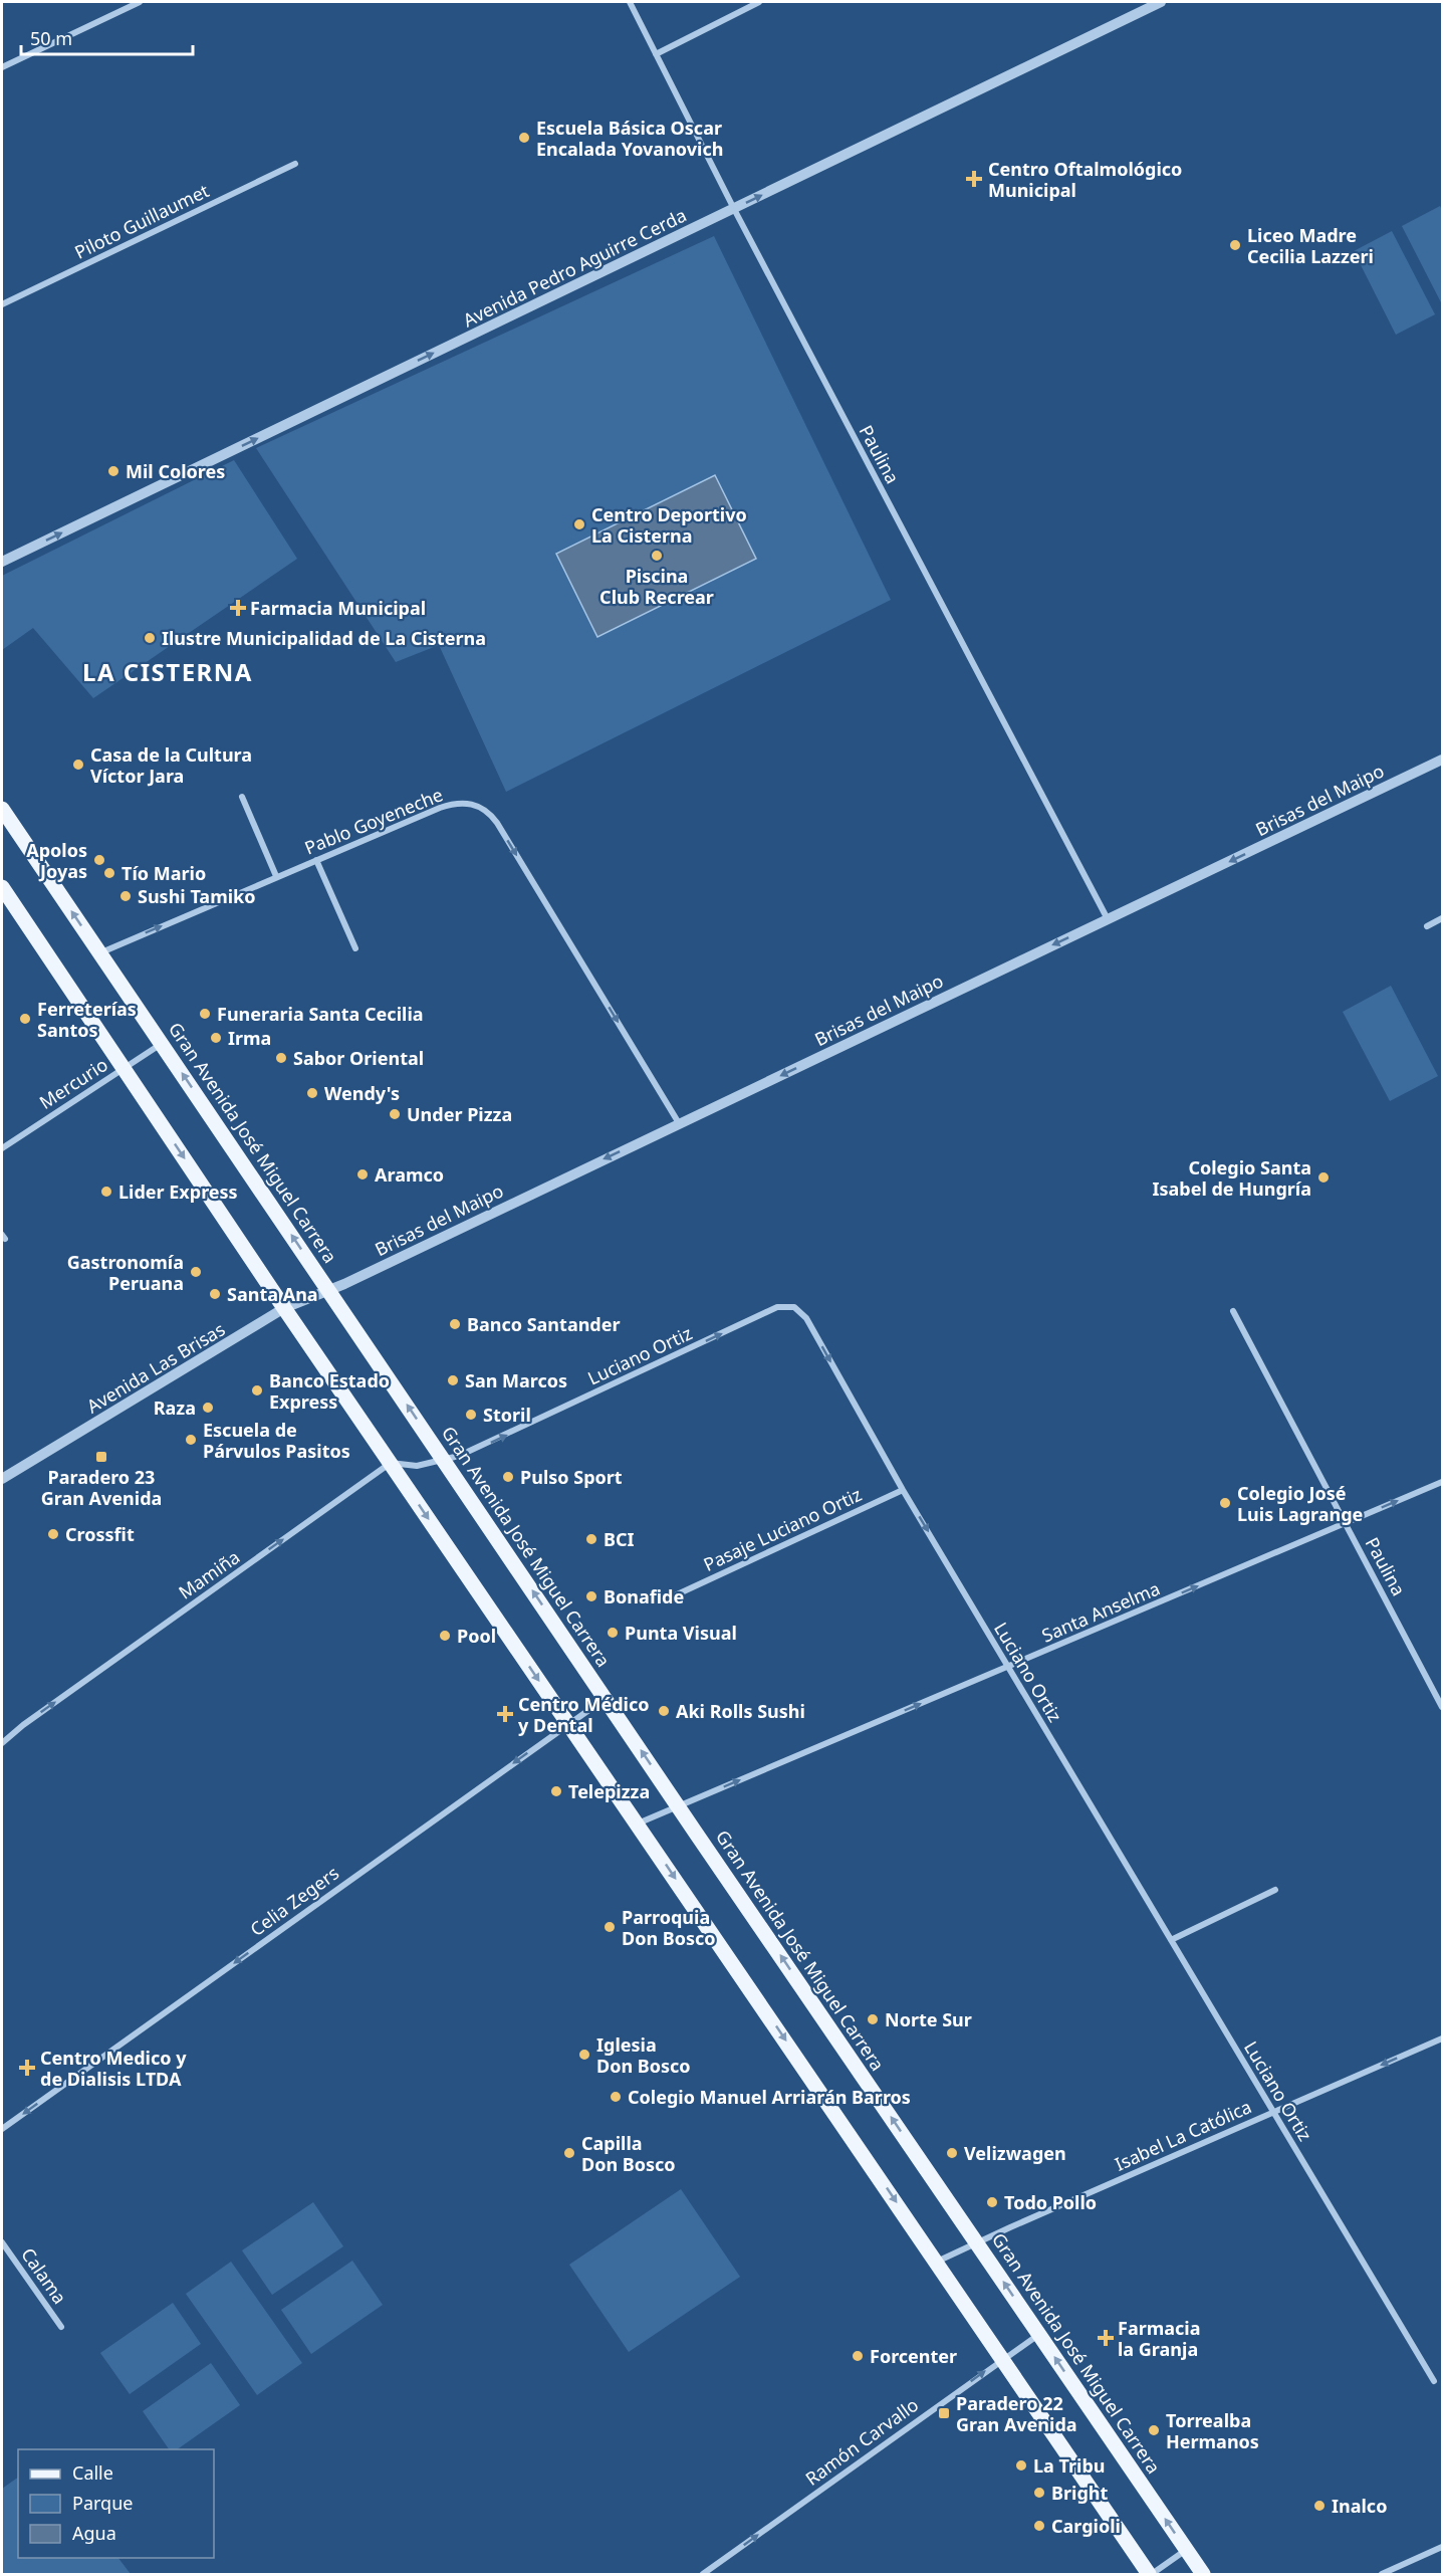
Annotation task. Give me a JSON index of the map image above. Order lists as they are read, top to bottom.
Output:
{
  "streets": {
    "main road": ["Gran Avenida José Miguel Carrera"],
    "street": [
      "Piloto Guillaumet",
      "Avenida Pedro Aguirre Cerda",
      "Paulina",
      "Brisas del Maipo",
      "Pablo Goyeneche",
      "Mercurio",
      "Luciano Ortiz",
      "Avenida Las Brisas",
      "Pasaje Luciano Ortiz",
      "Mamiña",
      "Santa Anselma",
      "Celia Zegers",
      "Isabel La Católica",
      "Calama",
      "Ramón Carvallo"
    ]
  },
  "crossings": [
    ["Avenida Pedro Aguirre Cerda", "Paulina"],
    ["Paulina", "Brisas del Maipo"],
    ["Paulina", "Santa Anselma"],
    ["Brisas del Maipo", "Pablo Goyeneche"],
    ["Brisas del Maipo", "Gran Avenida José Miguel Carrera"],
    ["Brisas del Maipo", "Avenida Las Brisas"],
    ["Pablo Goyeneche", "Gran Avenida José Miguel Carrera"],
    ["Mercurio", "Gran Avenida José Miguel Carrera"],
    ["Gran Avenida José Miguel Carrera", "Luciano Ortiz"],
    ["Gran Avenida José Miguel Carrera", "Avenida Las Brisas"],
    ["Gran Avenida José Miguel Carrera", "Santa Anselma"],
    ["Gran Avenida José Miguel Carrera", "Celia Zegers"],
    ["Gran Avenida José Miguel Carrera", "Isabel La Católica"],
    ["Gran Avenida José Miguel Carrera", "Ramón Carvallo"],
    ["Luciano Ortiz", "Pasaje Luciano Ortiz"],
    ["Luciano Ortiz", "Santa Anselma"],
    ["Luciano Ortiz", "Isabel La Católica"]
  ],
  "one_way": [
    "Avenida Pedro Aguirre Cerda",
    "Brisas del Maipo",
    "Mamiña",
    "Santa Anselma",
    "Celia Zegers",
    "Ramón Carvallo"
  ],
  "districts": ["LA CISTERNA"],
  "places": {
    "other": [
      "Escuela Básica Oscar Encalada Yovanovich",
      "Liceo Madre Cecilia Lazzeri",
      "Mil Colores",
      "Centro Deportivo La Cisterna",
      "Piscina Club Recrear",
      "Ilustre Municipalidad de La Cisterna",
      "Casa de la Cultura Víctor Jara",
      "Apolos Joyas",
      "Tío Mario",
      "Sushi Tamiko",
      "Funeraria Santa Cecilia",
      "Ferreterías Santos",
      "Irma",
      "Sabor Oriental",
      "Wendy's",
      "Under Pizza",
      "Aramco",
      "Colegio Santa Isabel de Hungría",
      "Lider Express",
      "Gastronomía Peruana",
      "Santa Ana",
      "Banco Santander",
      "San Marcos",
      "Banco Estado Express",
      "Raza",
      "Storil",
      "Escuela de Párvulos Pasitos",
      "Pulso Sport",
      "Colegio José Luis Lagrange",
      "Crossfit",
      "BCI",
      "Bonafide",
      "Punta Visual",
      "Pool",
      "Aki Rolls Sushi",
      "Telepizza",
      "Parroquia Don Bosco",
      "Norte Sur",
      "Iglesia Don Bosco",
      "Colegio Manuel Arriarán Barros",
      "Capilla Don Bosco",
      "Velizwagen",
      "Todo Pollo",
      "Forcenter",
      "Torrealba Hermanos",
      "La Tribu",
      "Bright",
      "Inalco",
      "Cargioli"
    ],
    "health": [
      "Centro Oftalmológico Municipal",
      "Farmacia Municipal",
      "Centro Médico y Dental",
      "Centro Medico y de Dialisis LTDA",
      "Farmacia la Granja"
    ],
    "transit": ["Paradero 23 Gran Avenida", "Paradero 22 Gran Avenida"]
  },
  "legend": ["Calle", "Parque", "Agua"],
  "scale_bar": "50 m"
}
